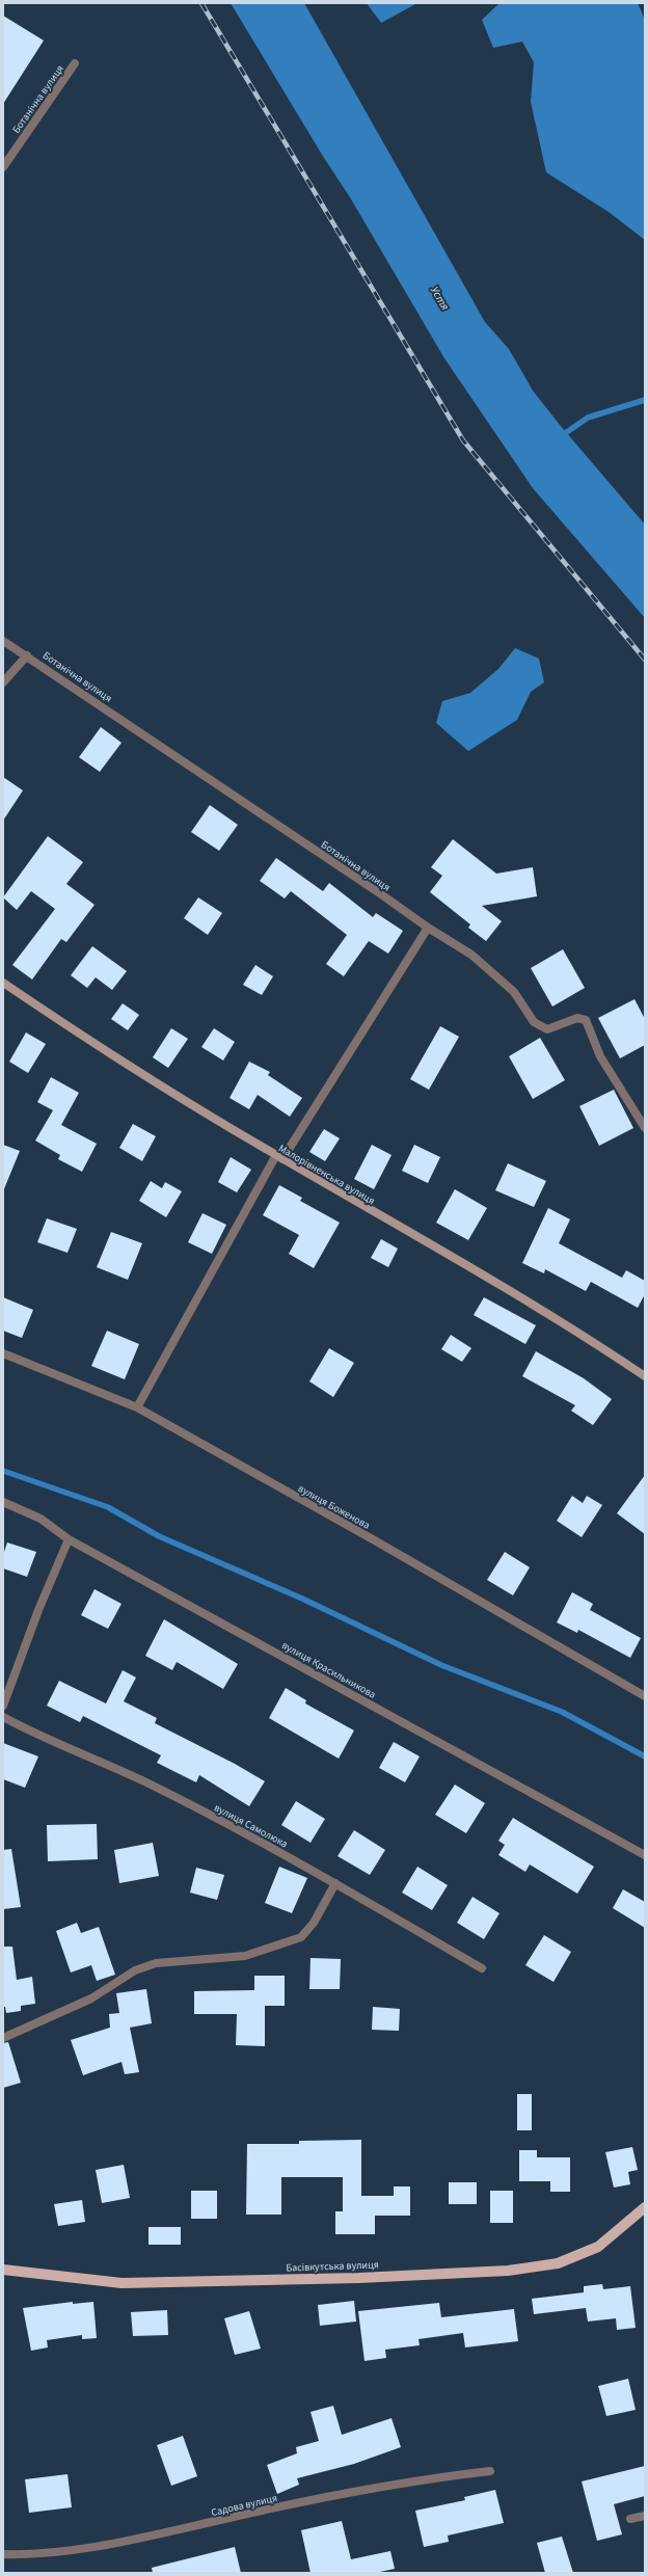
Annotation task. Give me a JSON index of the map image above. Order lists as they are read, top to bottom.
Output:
{
  "streets": {
    "main road": ["Басівкутська вулиця"],
    "street": [
      "Ботанічна вулиця",
      "Малорівненська вулиця",
      "вулиця Боженова",
      "вулиця Красильникова",
      "вулиця Самолюка",
      "Садова вулиця"
    ]
  },
  "water": ["Устя"]
}
